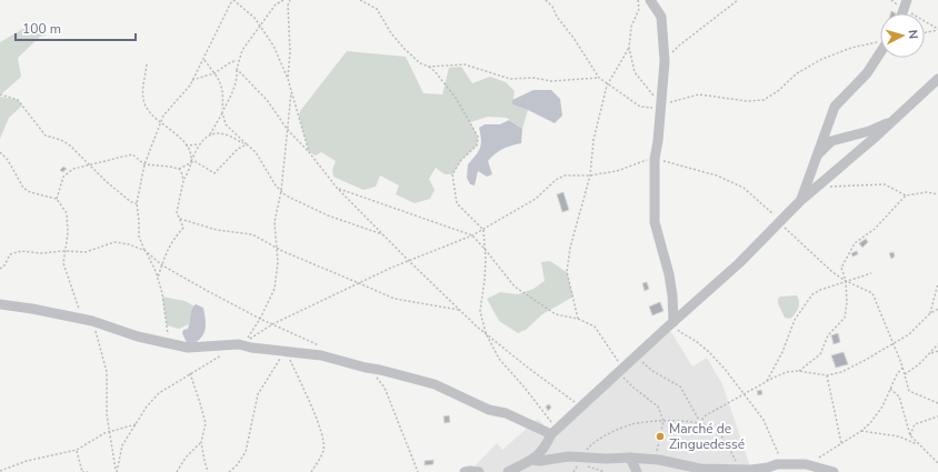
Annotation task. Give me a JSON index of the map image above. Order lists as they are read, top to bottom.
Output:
{
  "places": ["Marché de Zinguedessé"],
  "scale_bar": "100 m",
  "north": "right"
}
